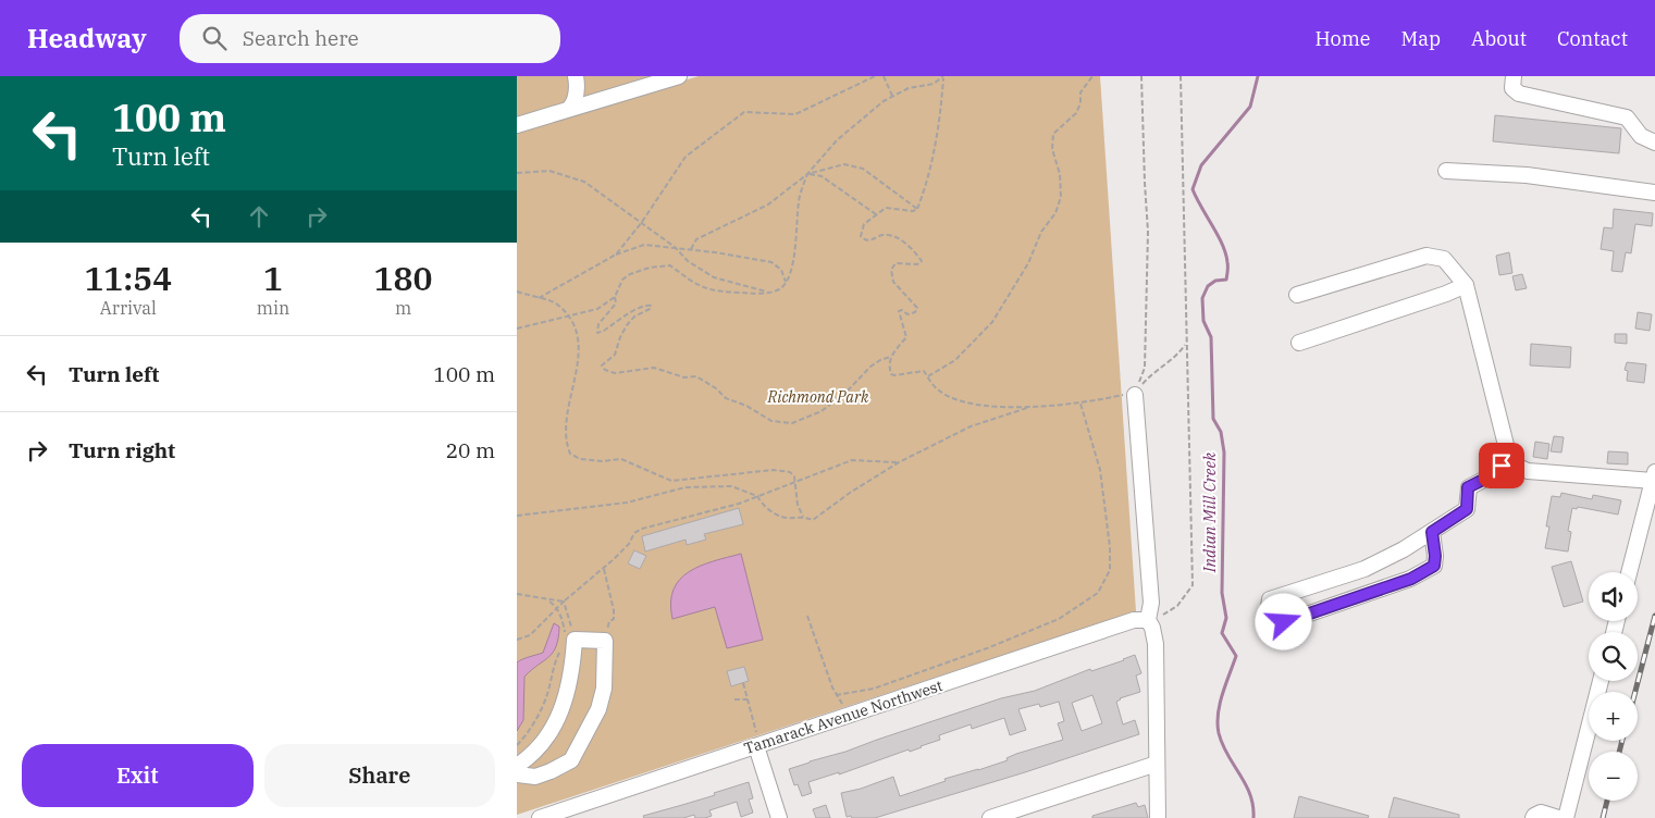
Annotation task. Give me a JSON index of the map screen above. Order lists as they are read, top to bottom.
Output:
{
  "streets": {
    "street": ["Tamarack Avenue Northwest"]
  },
  "water": ["Indian Mill Creek"],
  "parks": ["Richmond Park"],
  "page": {
    "header": "Headway",
    "search": "Search here",
    "nav": [
      "Home",
      "Map",
      "About",
      "Contact"
    ],
    "turn": ["100 m", "Turn left"],
    "eta": [
      "11:54",
      "Arrival",
      "1",
      "min",
      "180",
      "m"
    ],
    "list": [
      {
        "name": "Turn left",
        "value": "100 m"
      },
      {
        "name": "Turn right",
        "value": "20 m"
      }
    ],
    "map_buttons": ["+", "−"],
    "buttons": ["Exit", "Share"]
  }
}
